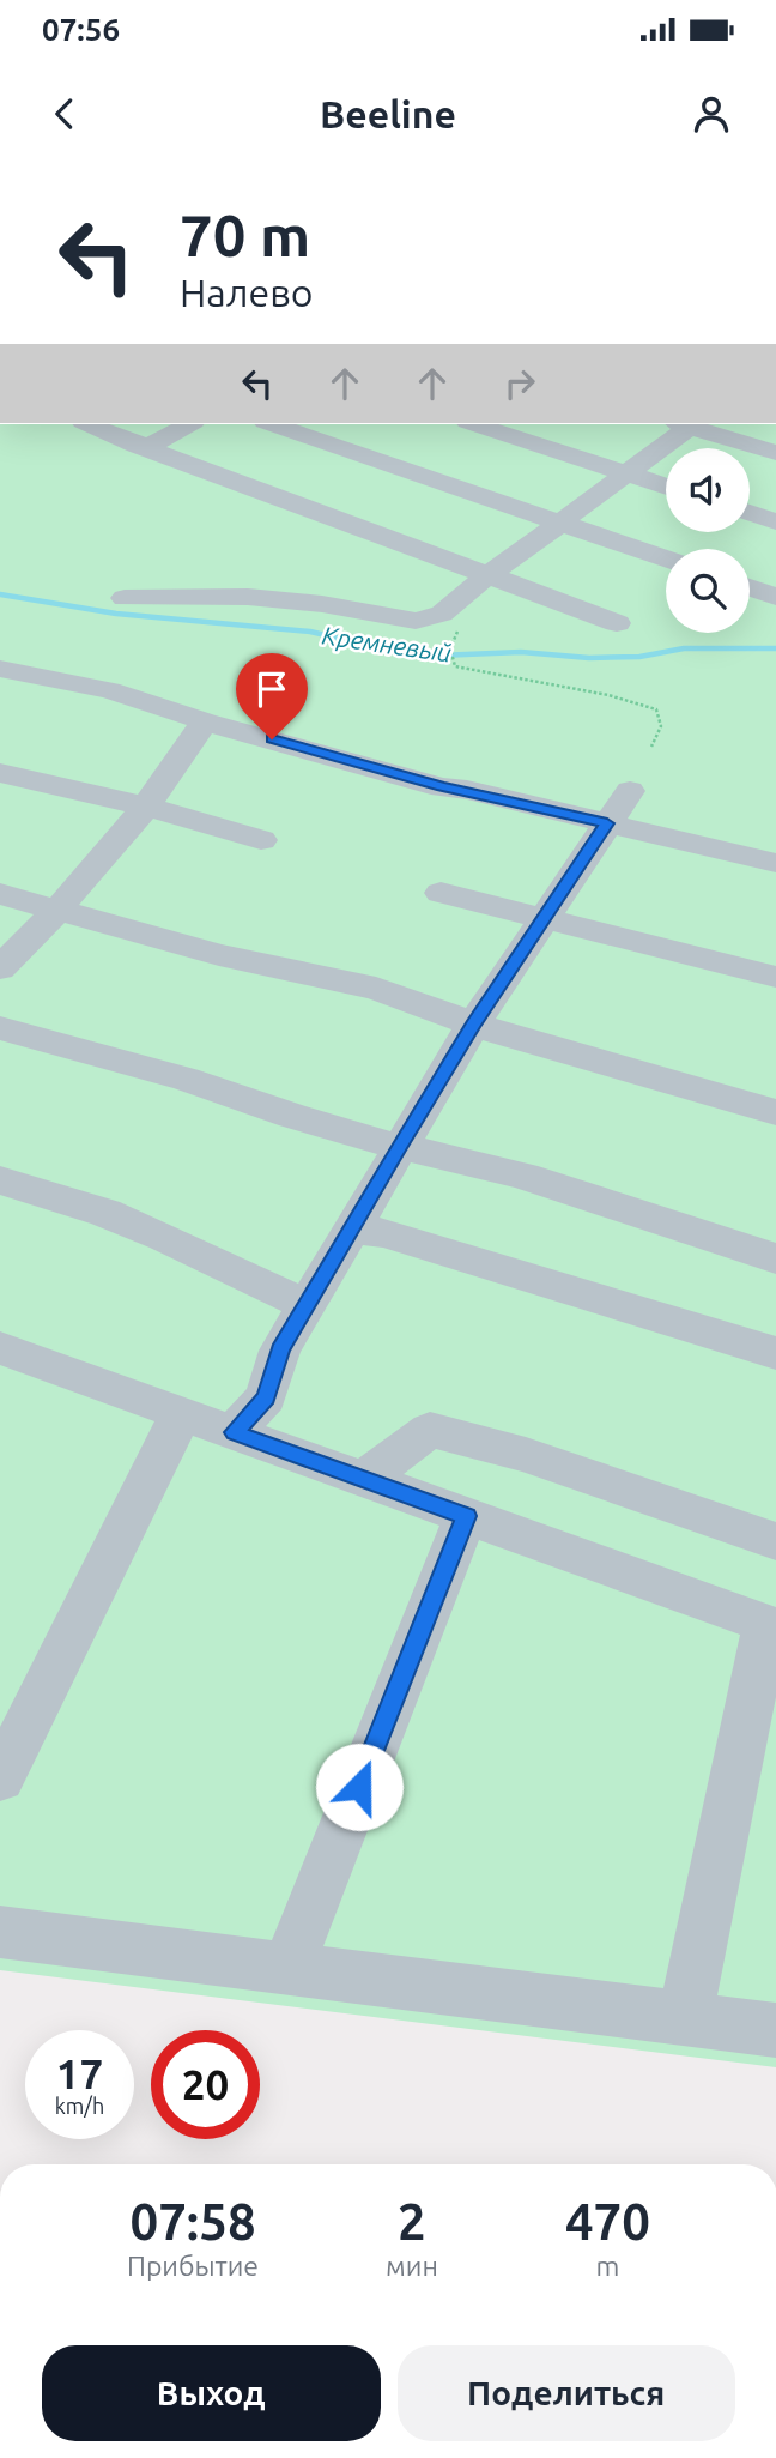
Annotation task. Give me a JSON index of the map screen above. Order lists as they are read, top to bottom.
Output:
{
  "water": ["Кремневый"],
  "page": {
    "status": "07:56",
    "header": "Beeline",
    "turn": ["70 m", "Налево"],
    "speed": "17 km/h",
    "limit": "20",
    "eta": [
      "07:58",
      "Прибытие",
      "2",
      "мин",
      "470",
      "m"
    ],
    "buttons": ["Выход", "Поделиться"]
  }
}
